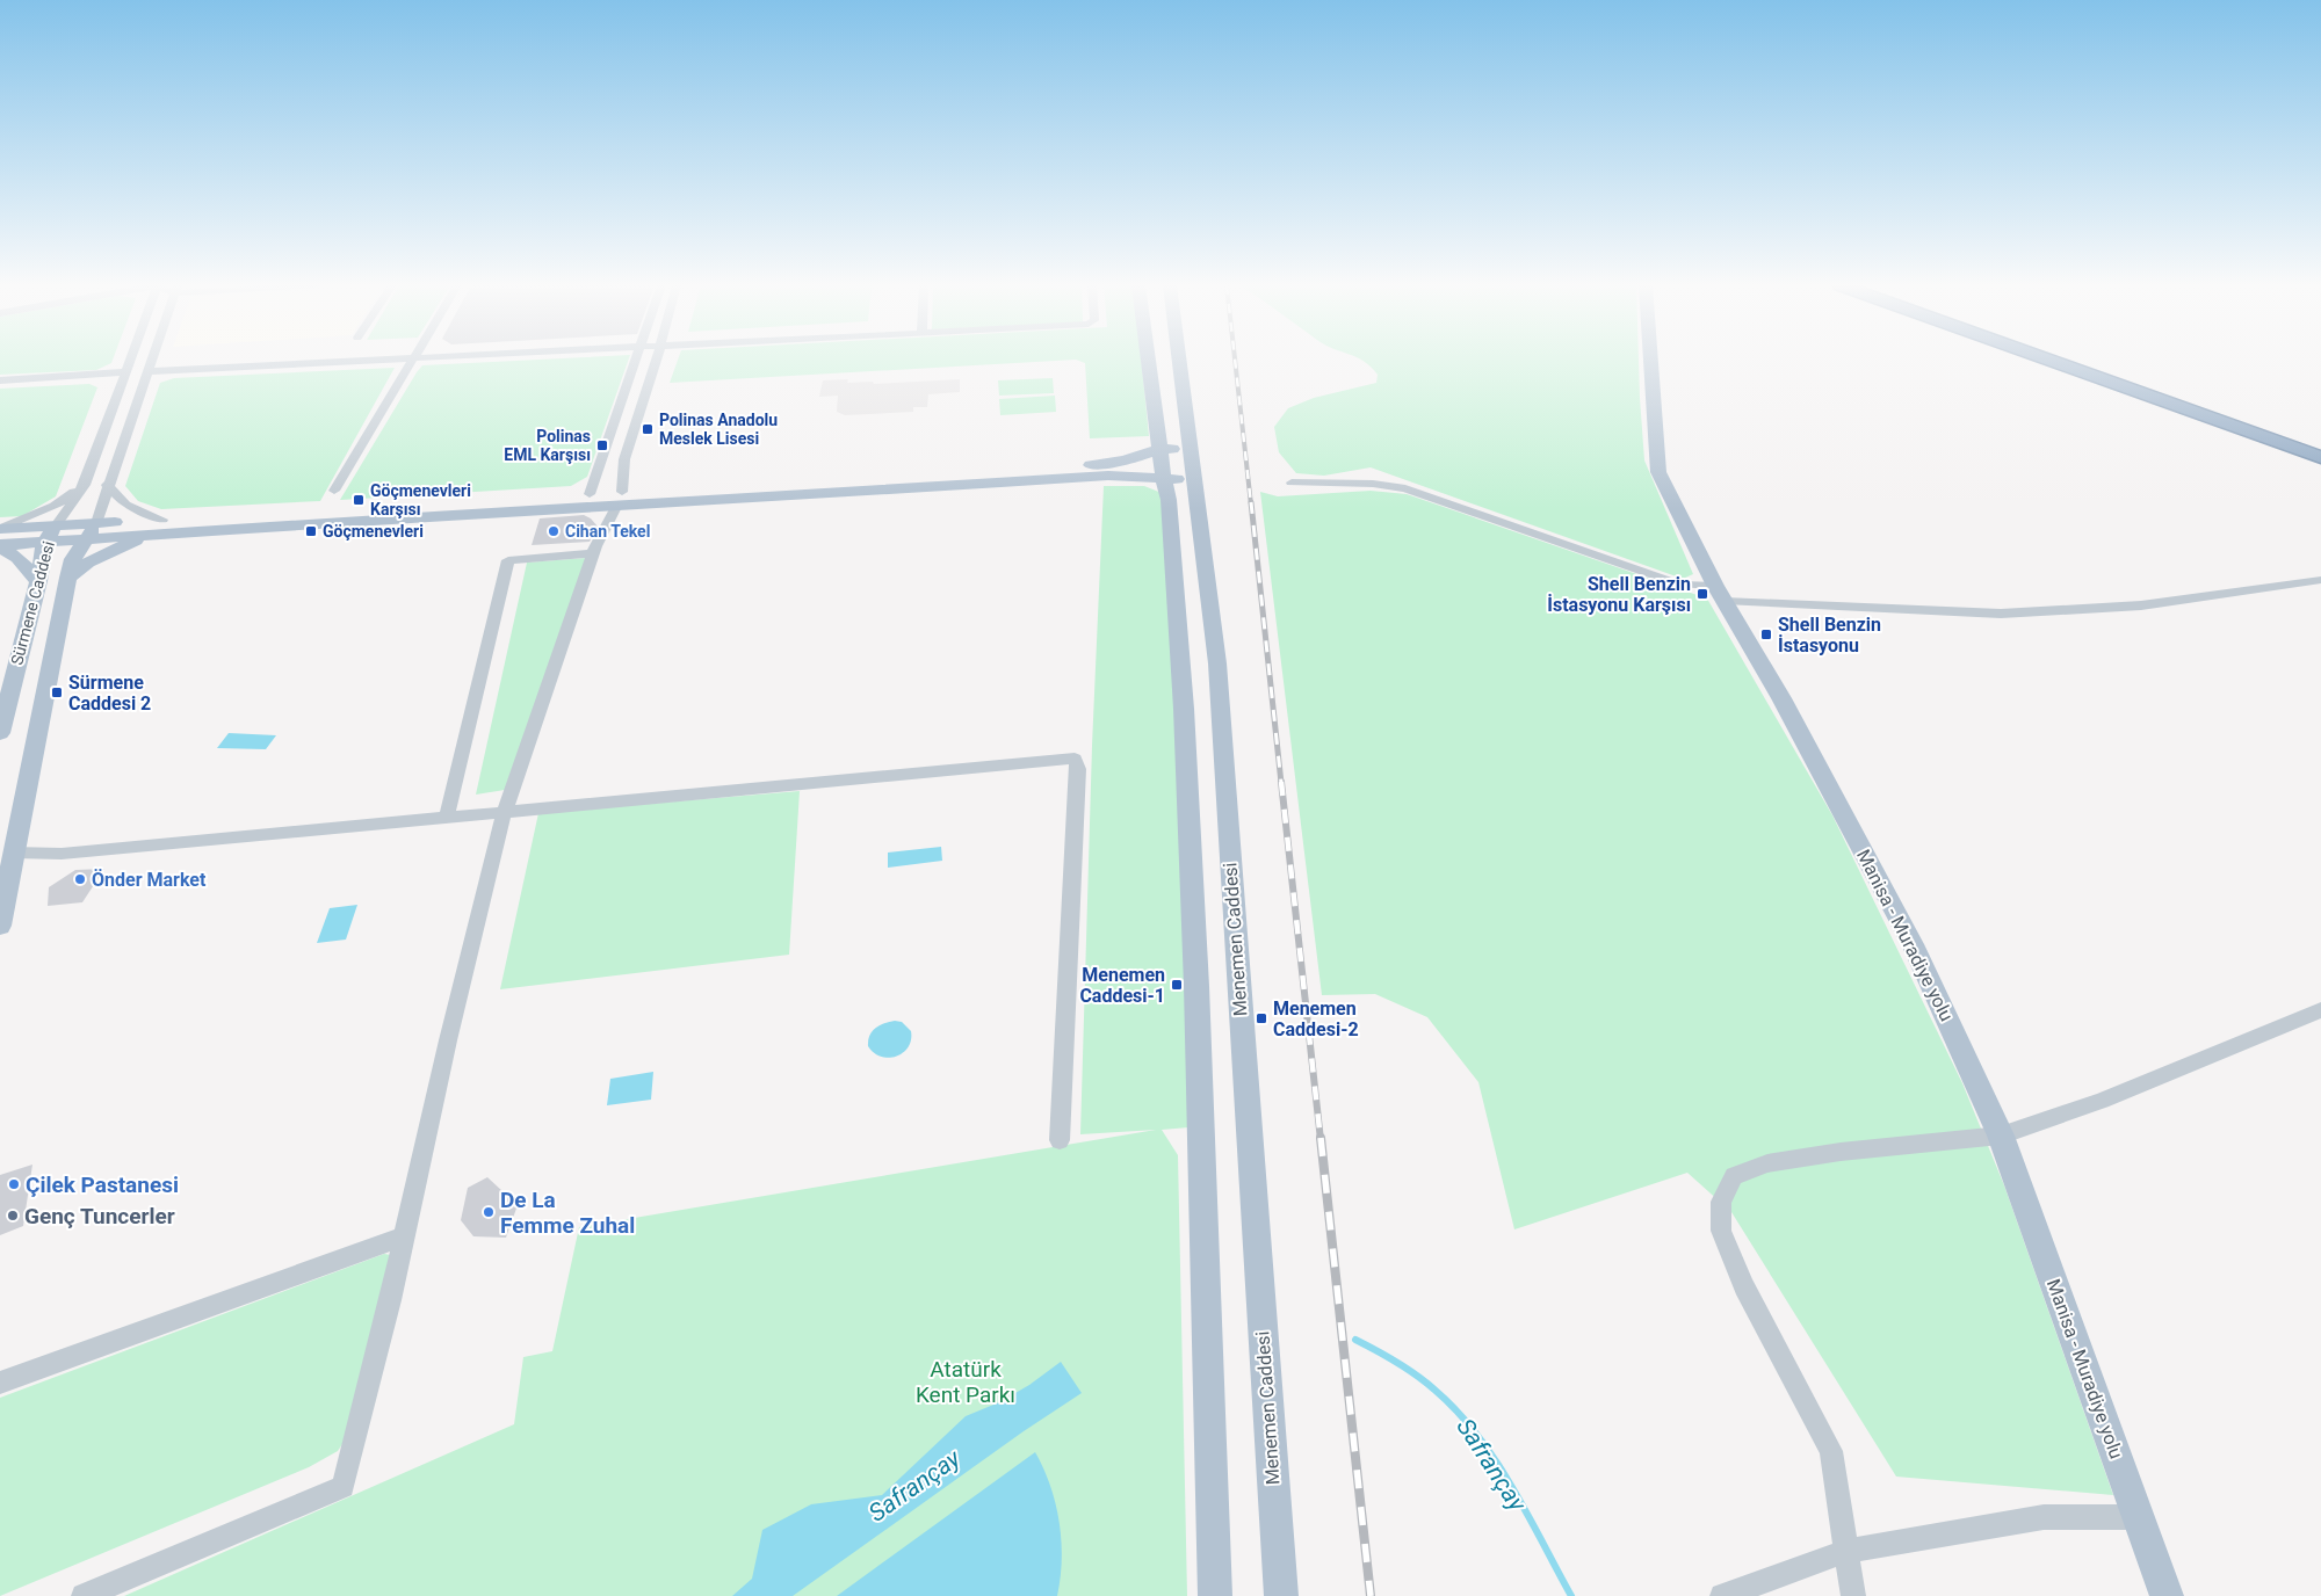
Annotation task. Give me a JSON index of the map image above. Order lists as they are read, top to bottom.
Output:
{
  "streets": {
    "main road": ["Sürmene Caddesi", "Manisa - Muradiye yolu", "Menemen Caddesi"]
  },
  "water": ["Safrançay"],
  "parks": ["Atatürk Kent Parkı"],
  "places": {
    "transit": [
      "Polinas Anadolu Meslek Lisesi",
      "Polinas EML Karşısı",
      "Göçmenevleri Karşısı",
      "Göçmenevleri",
      "Shell Benzin İstasyonu Karşısı",
      "Shell Benzin İstasyonu",
      "Sürmene Caddesi 2",
      "Menemen Caddesi-1",
      "Menemen Caddesi-2"
    ],
    "other": [
      "Cihan Tekel",
      "Önder Market",
      "Çilek Pastanesi",
      "De La Femme Zuhal",
      "Genç Tuncerler"
    ]
  }
}
